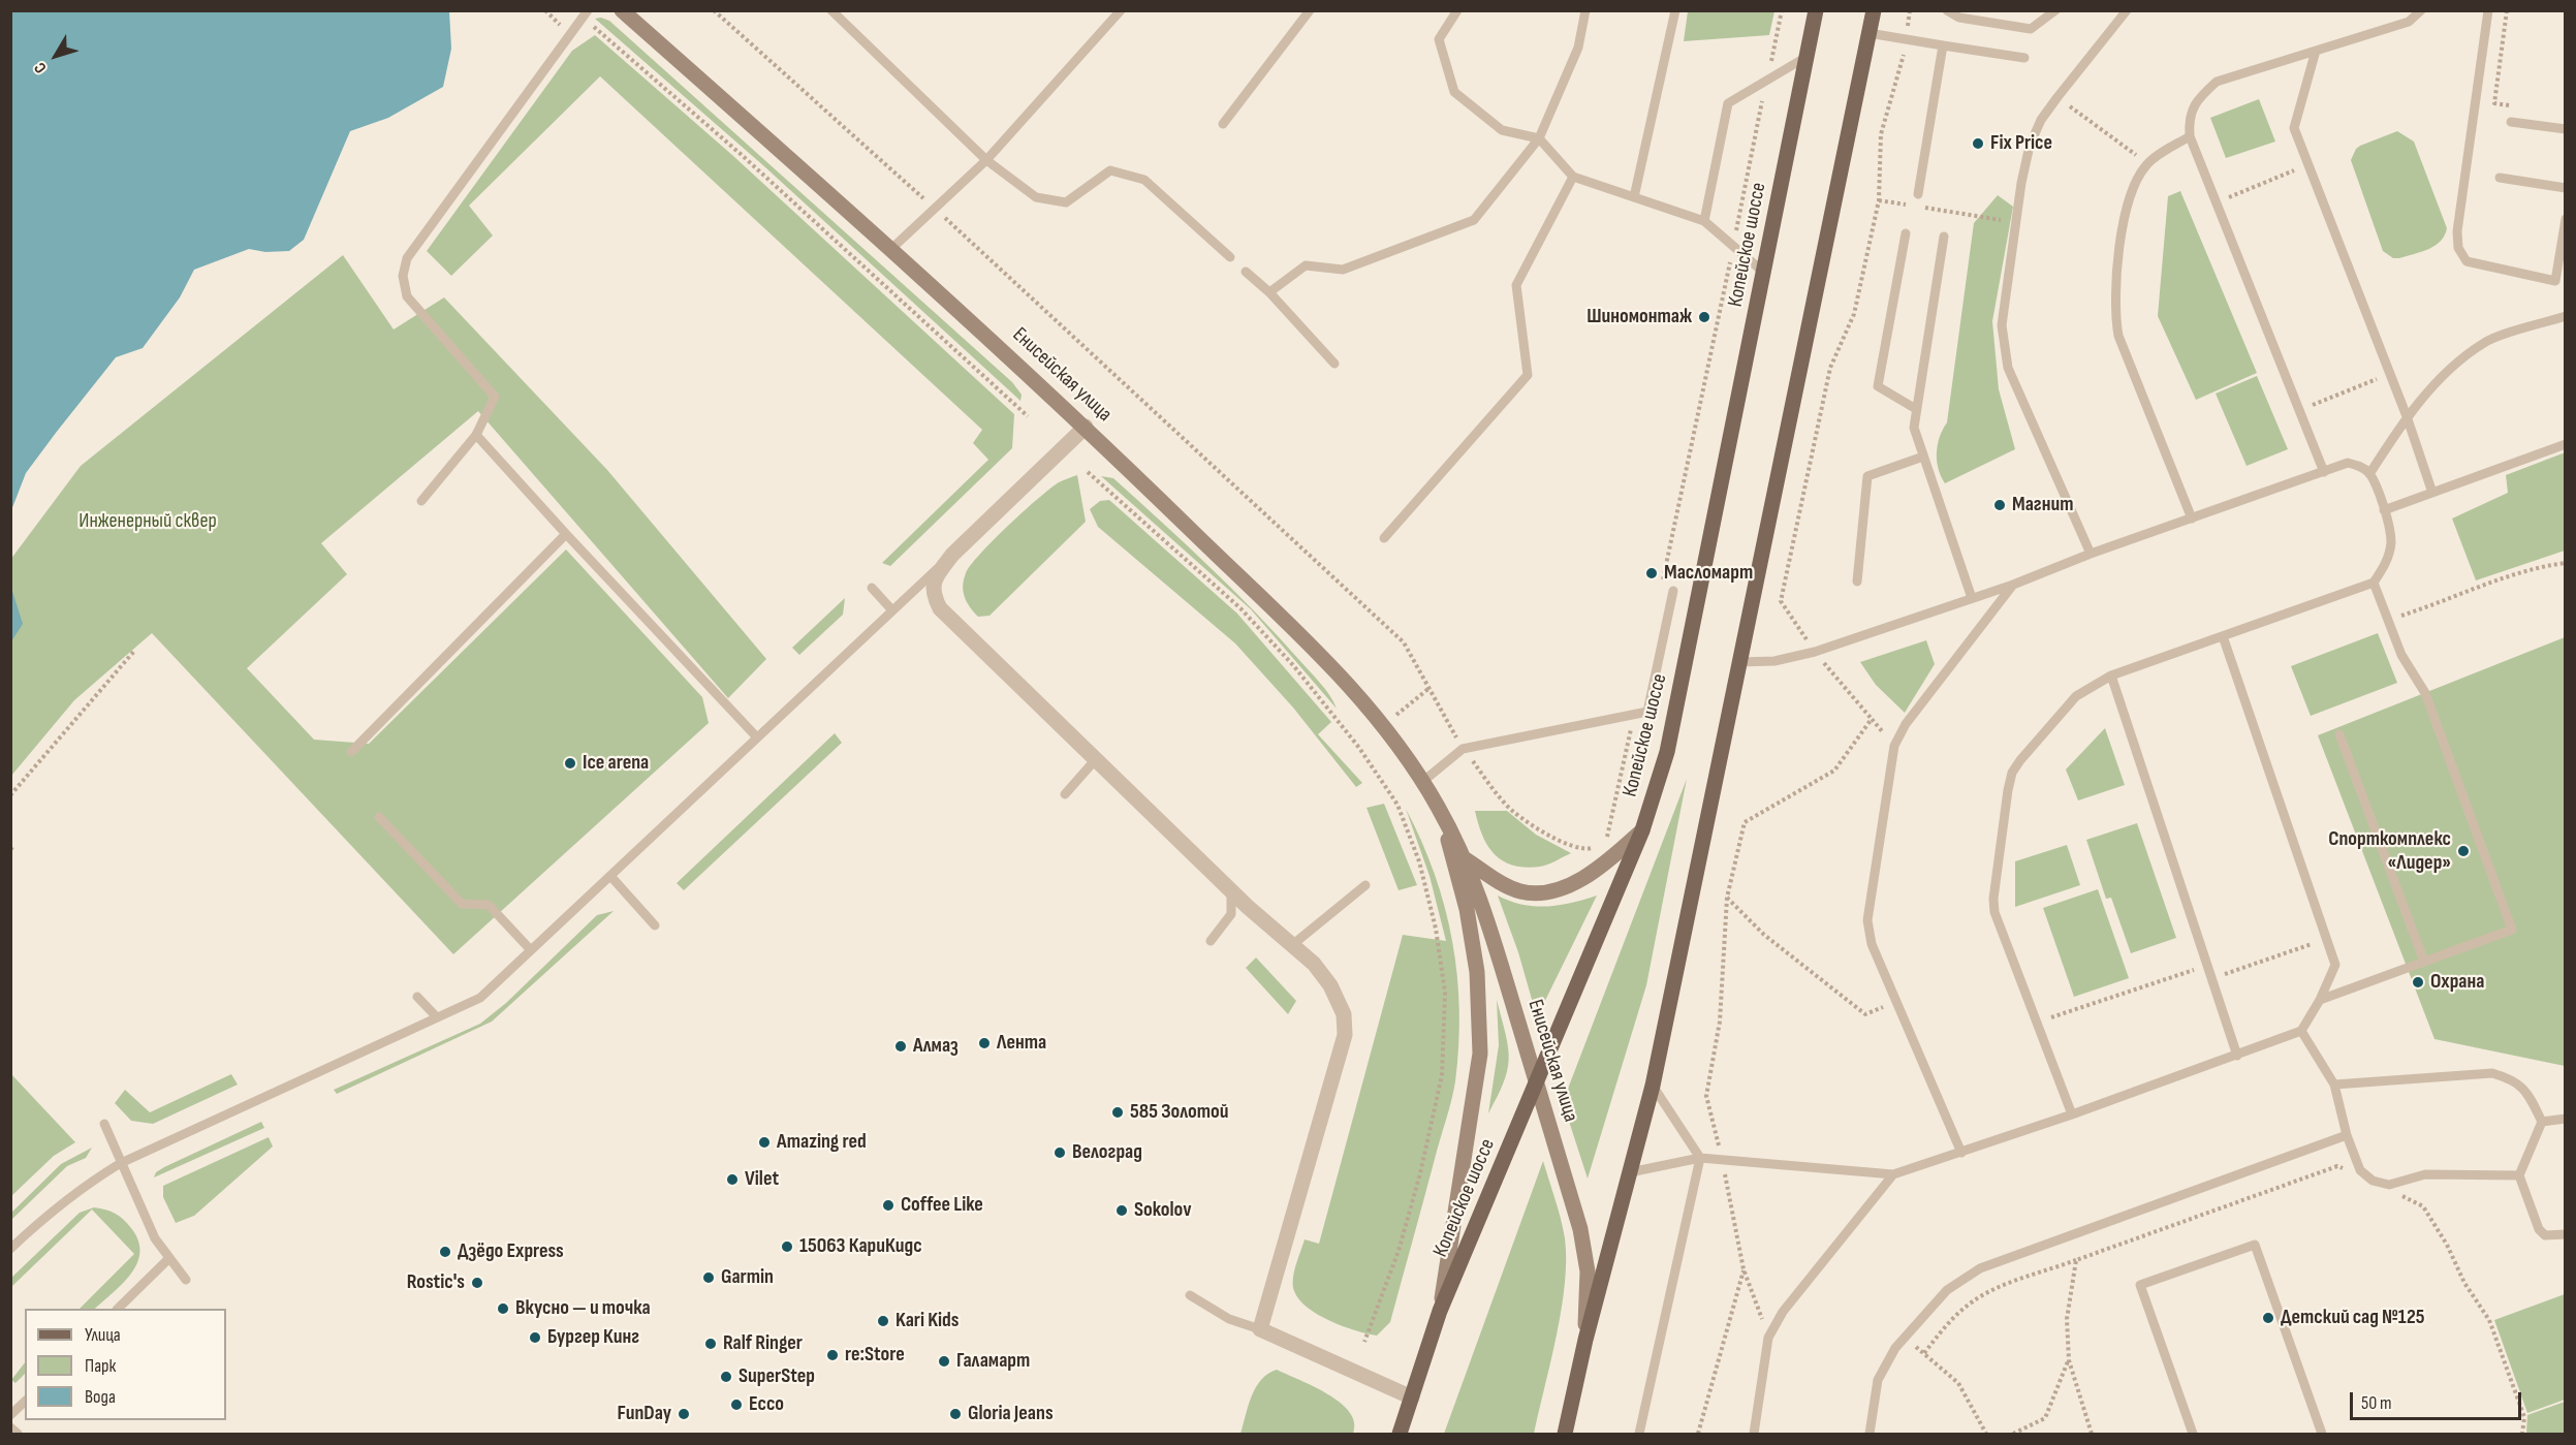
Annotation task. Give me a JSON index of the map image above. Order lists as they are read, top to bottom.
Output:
{
  "streets": {
    "main road": ["Копейское шоссе"],
    "street": ["Енисейская улица"]
  },
  "crossings": [
    ["Копейское шоссе", "Енисейская улица"]
  ],
  "parks": ["Инженерный сквер"],
  "places": [
    "Fix Price",
    "Шиномонтаж",
    "Магнит",
    "Масломарт",
    "Ice arena",
    "Спорткомплекс «Лидер»",
    "Охрана",
    "Лента",
    "Алмаз",
    "585 Золотой",
    "Amazing red",
    "Велоград",
    "Vilet",
    "Coffee Like",
    "Sokolov",
    "15063 КариКидс",
    "Дзёдо Express",
    "Garmin",
    "Rostic's",
    "Вкусно — и точка",
    "Детский сад №125",
    "Kari Kids",
    "Бургер Кинг",
    "Ralf Ringer",
    "re:Store",
    "Галамарт",
    "SuperStep",
    "Ecco",
    "FunDay",
    "Gloria Jeans"
  ],
  "legend": ["Улица", "Парк", "Вода"],
  "scale_bar": "50 m",
  "north": "bottom left"
}
